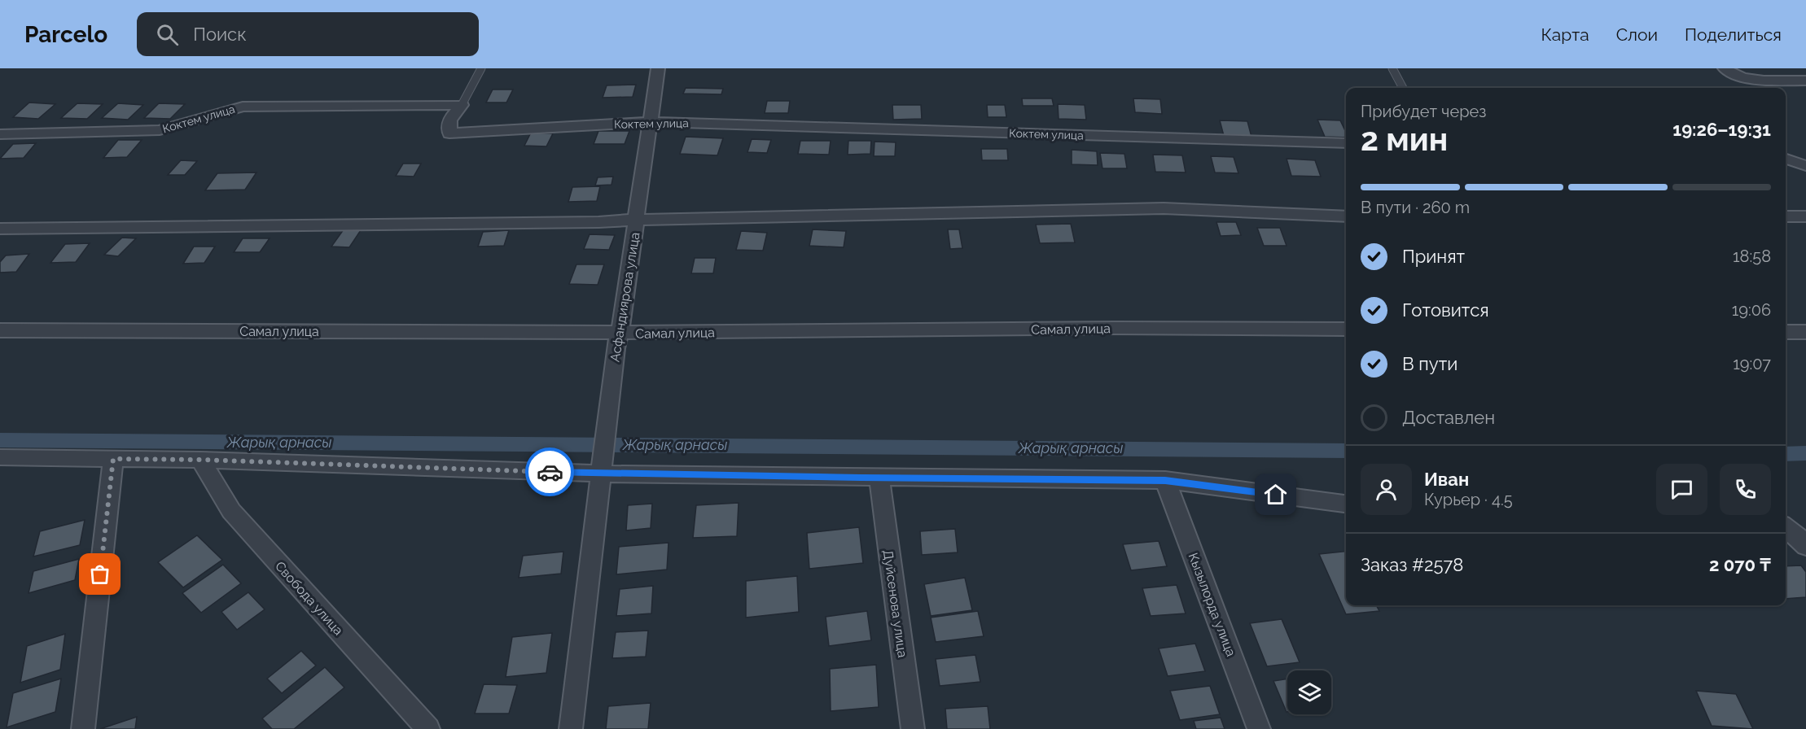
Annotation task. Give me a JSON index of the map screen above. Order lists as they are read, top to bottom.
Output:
{
  "streets": {
    "street": [
      "Коктем улица",
      "Асфандиярова улица",
      "Самал улица",
      "Свобода улица",
      "Дуйсенова улица",
      "Кызылорда улица"
    ]
  },
  "crossings": [
    ["Коктем улица", "Асфандиярова улица"],
    ["Асфандиярова улица", "Самал улица"]
  ],
  "water": ["Жарық арнасы"],
  "page": {
    "header": "Parcelo",
    "search": "Поиск",
    "nav": ["Карта", "Слои", "Поделиться"],
    "heading": ["2 мин", "Прибудет через", "19:26–19:31"],
    "panel": [
      "Иван",
      "Курьер · 4.5",
      "Заказ #2578",
      "2 070 ₸"
    ],
    "bar": "В пути · 260 m",
    "list": [
      ["Принят", "18:58"],
      ["Готовится", "19:06"],
      ["В пути", "19:07"],
      "Доставлен"
    ]
  }
}
